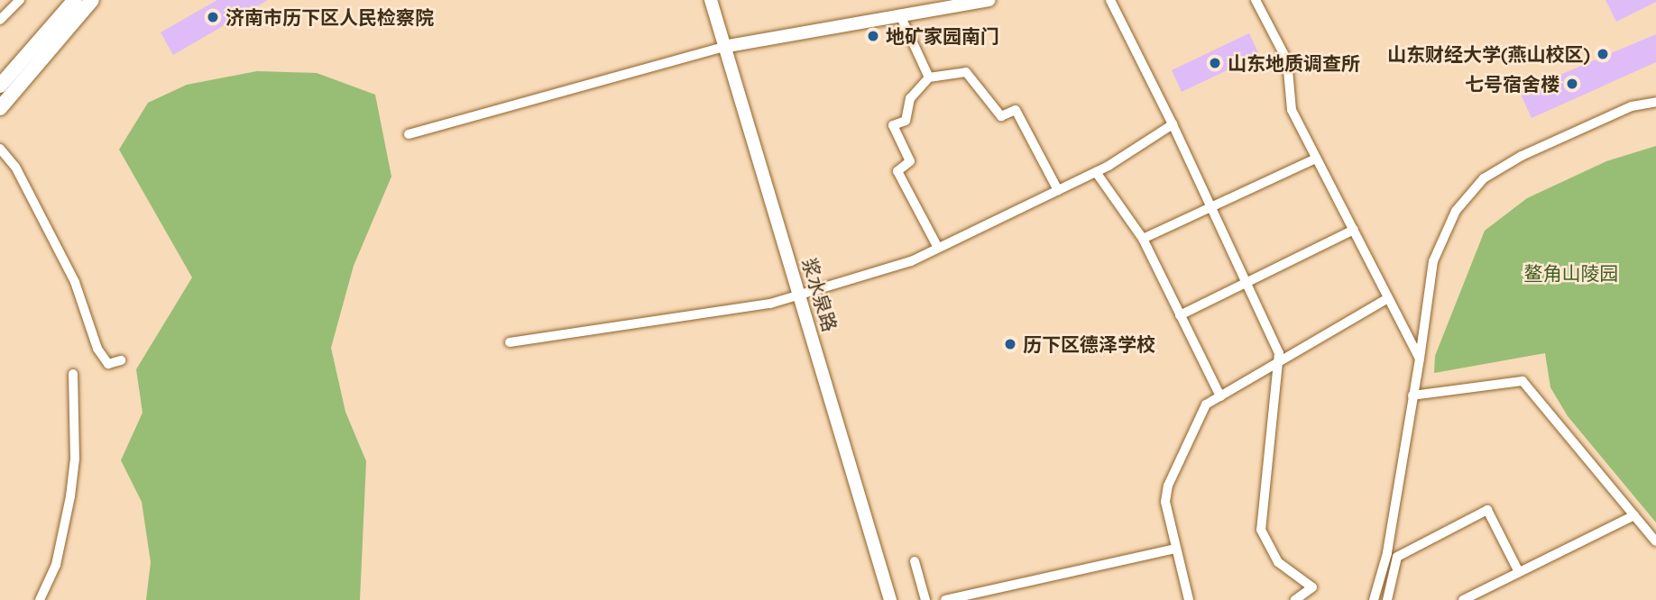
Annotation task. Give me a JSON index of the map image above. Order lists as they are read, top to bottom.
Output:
{
  "streets": {
    "main road": ["浆水泉路"]
  },
  "parks": ["鳌角山陵园"],
  "places": [
    "济南市历下区人民检察院",
    "地矿家园南门",
    "山东财经大学(燕山校区)",
    "山东地质调查所",
    "七号宿舍楼",
    "历下区德泽学校"
  ]
}
